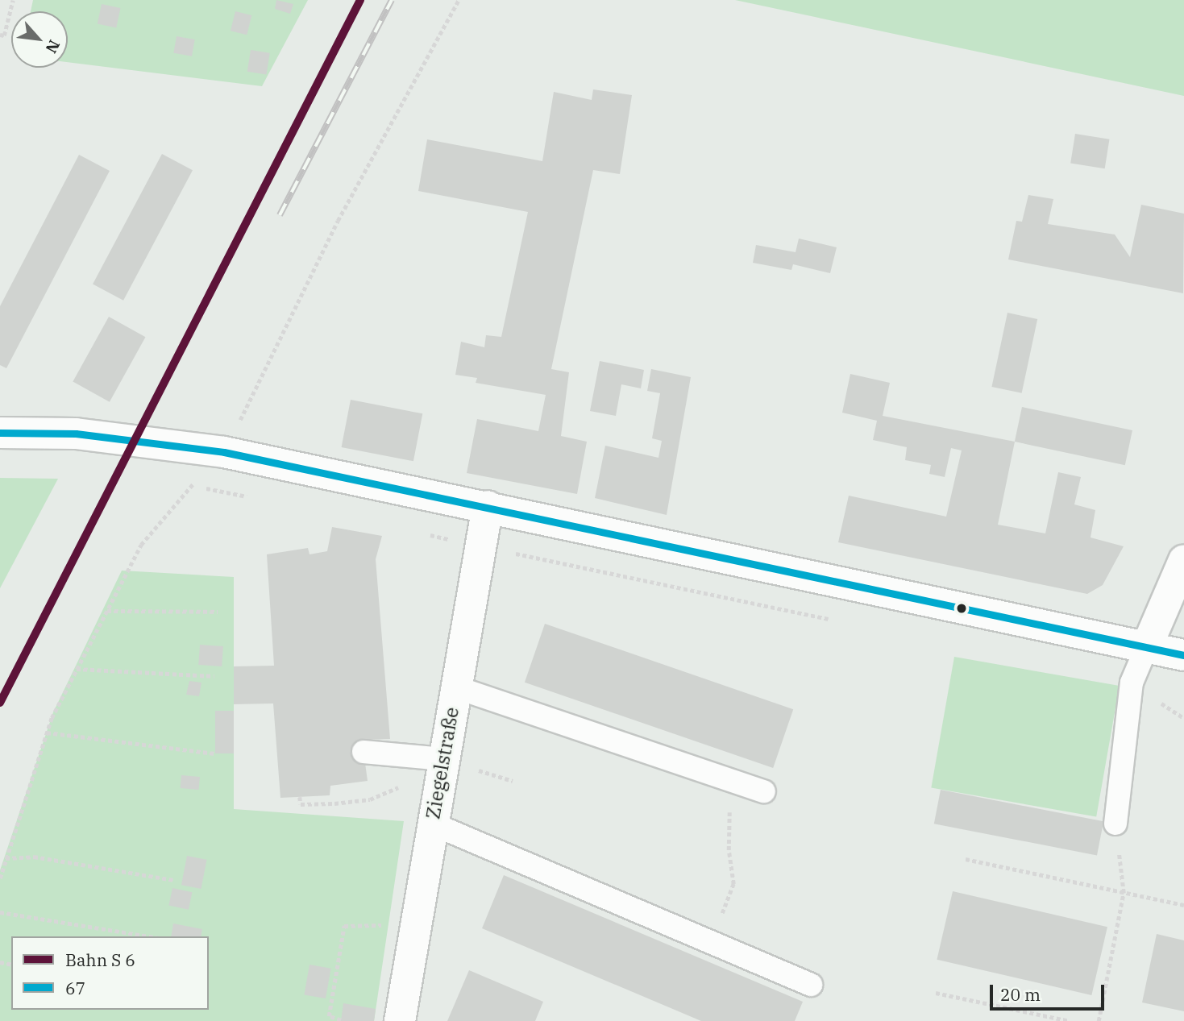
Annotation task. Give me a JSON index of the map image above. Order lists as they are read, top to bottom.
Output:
{
  "streets": {
    "main road": ["Ziegelstraße"]
  },
  "lines": ["transit line 67"],
  "legend": ["Bahn S 6", "67"],
  "scale_bar": "20 m",
  "north": "bottom right"
}
